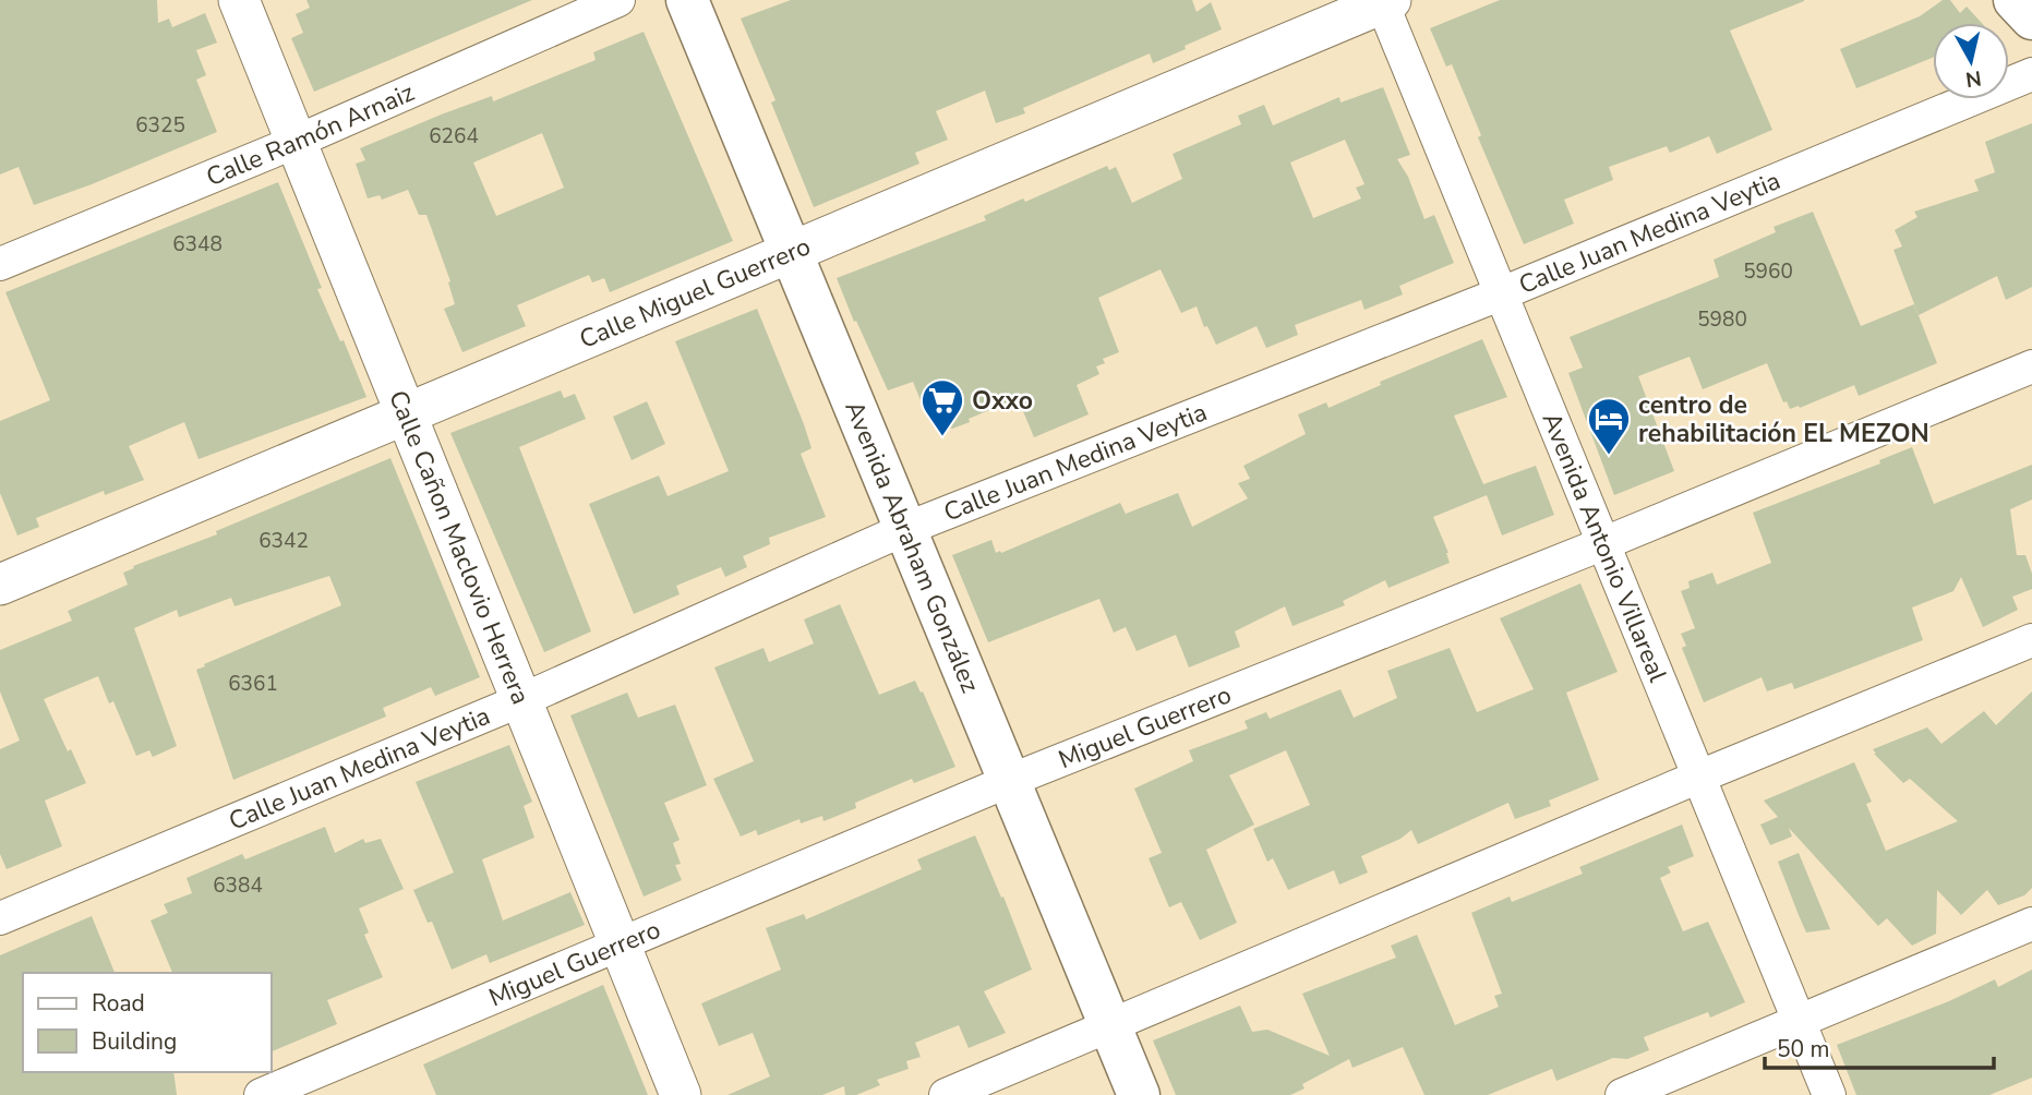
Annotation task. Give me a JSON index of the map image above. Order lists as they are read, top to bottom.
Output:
{
  "streets": {
    "main road": ["Avenida Abraham González"],
    "street": [
      "Calle Ramón Arnaiz",
      "Calle Juan Medina Veytia",
      "Calle Miguel Guerrero",
      "Calle Cañon Maclovio Herrera",
      "Avenida Antonio Villareal",
      "Miguel Guerrero"
    ]
  },
  "crossings": [
    ["Calle Ramón Arnaiz", "Calle Cañon Maclovio Herrera"],
    ["Calle Juan Medina Veytia", "Calle Cañon Maclovio Herrera"],
    ["Calle Juan Medina Veytia", "Avenida Abraham González"],
    ["Calle Juan Medina Veytia", "Avenida Antonio Villareal"],
    ["Calle Miguel Guerrero", "Calle Cañon Maclovio Herrera"],
    ["Calle Miguel Guerrero", "Avenida Abraham González"],
    ["Calle Miguel Guerrero", "Avenida Antonio Villareal"],
    ["Calle Cañon Maclovio Herrera", "Miguel Guerrero"],
    ["Avenida Abraham González", "Miguel Guerrero"],
    ["Avenida Antonio Villareal", "Miguel Guerrero"]
  ],
  "places": {
    "supermarket": ["Oxxo"],
    "hotel": ["centro de rehabilitación EL MEZON"]
  },
  "house_numbers": [
    "6325",
    "6264",
    "6348",
    "5960",
    "5980",
    "6342",
    "6361",
    "6384"
  ],
  "legend": ["Road", "Building"],
  "scale_bar": "50 m",
  "north": "bottom"
}
